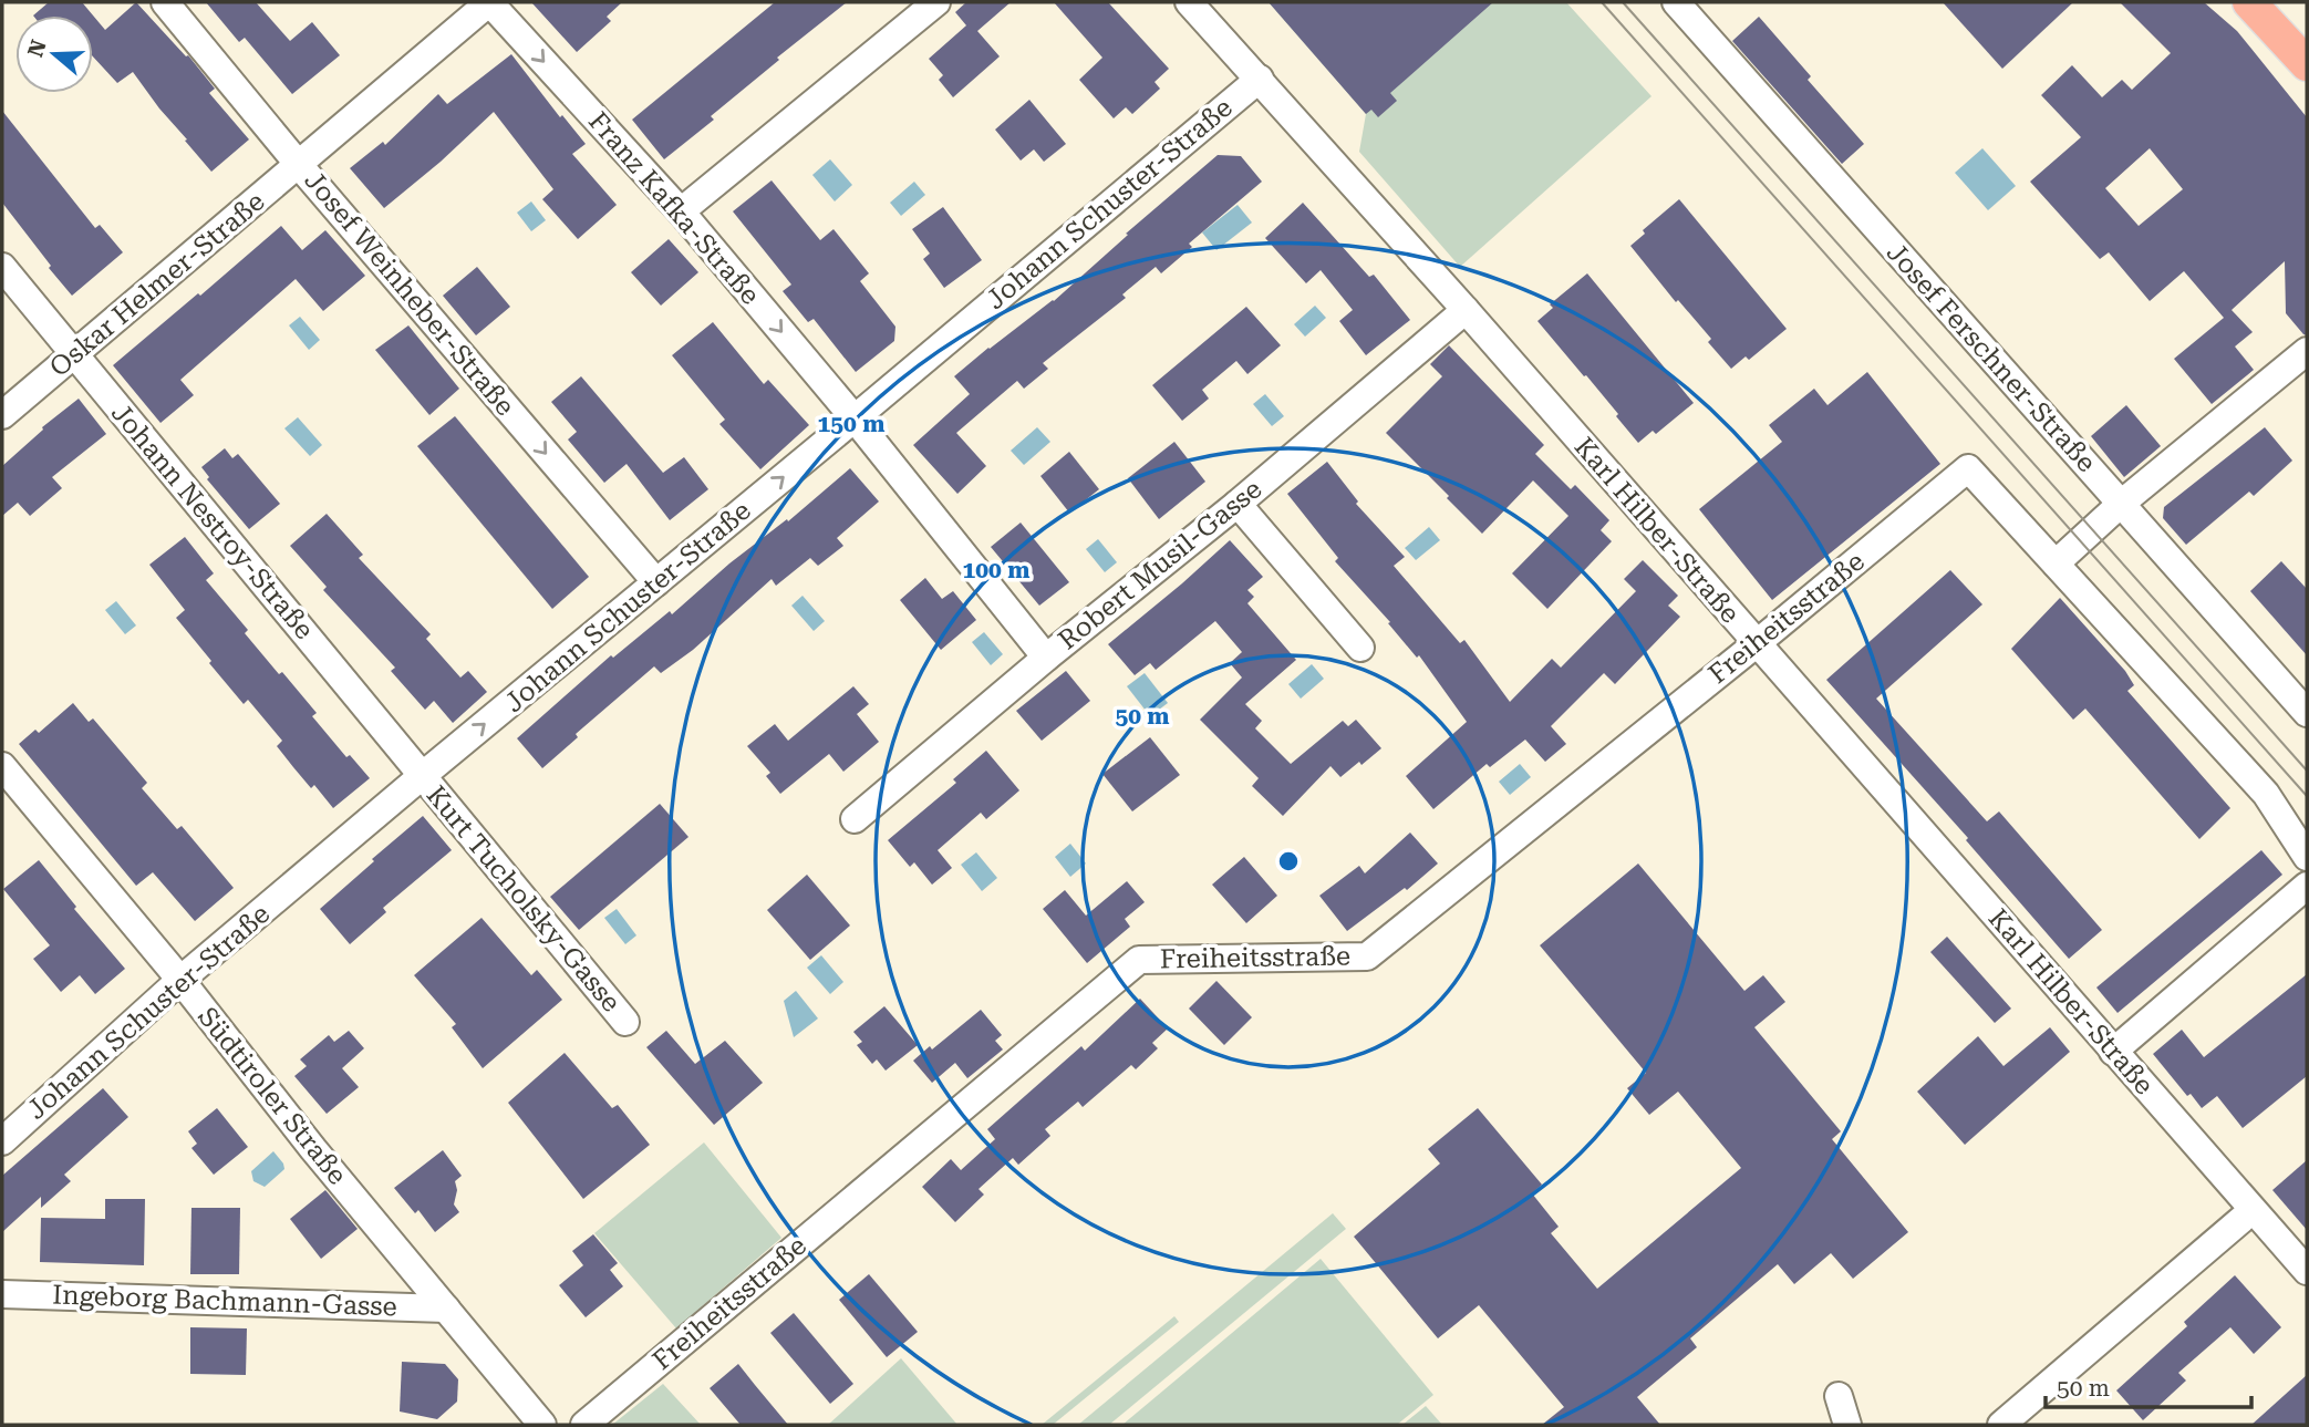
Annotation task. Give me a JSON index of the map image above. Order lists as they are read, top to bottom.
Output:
{
  "streets": {
    "street": [
      "Johann Schuster-Straße",
      "Franz Kafka-Straße",
      "Oskar Helmer-Straße",
      "Josef Weinheber-Straße",
      "Josef Ferschner-Straße",
      "Johann Nestroy-Straße",
      "Karl Hilber-Straße",
      "Robert Musil-Gasse",
      "Freiheitsstraße",
      "Kurt Tucholsky-Gasse",
      "Südtiroler Straße",
      "Ingeborg Bachmann-Gasse"
    ]
  },
  "crossings": [
    ["Johann Schuster-Straße", "Franz Kafka-Straße"],
    ["Johann Schuster-Straße", "Josef Weinheber-Straße"],
    ["Johann Schuster-Straße", "Johann Nestroy-Straße"],
    ["Johann Schuster-Straße", "Karl Hilber-Straße"],
    ["Johann Schuster-Straße", "Kurt Tucholsky-Gasse"],
    ["Johann Schuster-Straße", "Südtiroler Straße"],
    ["Franz Kafka-Straße", "Oskar Helmer-Straße"],
    ["Franz Kafka-Straße", "Robert Musil-Gasse"],
    ["Oskar Helmer-Straße", "Josef Weinheber-Straße"],
    ["Oskar Helmer-Straße", "Johann Nestroy-Straße"],
    ["Johann Nestroy-Straße", "Kurt Tucholsky-Gasse"],
    ["Karl Hilber-Straße", "Robert Musil-Gasse"],
    ["Karl Hilber-Straße", "Freiheitsstraße"],
    ["Südtiroler Straße", "Ingeborg Bachmann-Gasse"]
  ],
  "one_way": ["Franz Kafka-Straße", "Josef Weinheber-Straße"],
  "scale_bar": "50 m",
  "north": "left",
  "rings": ["150 m", "100 m", "50 m"]
}
